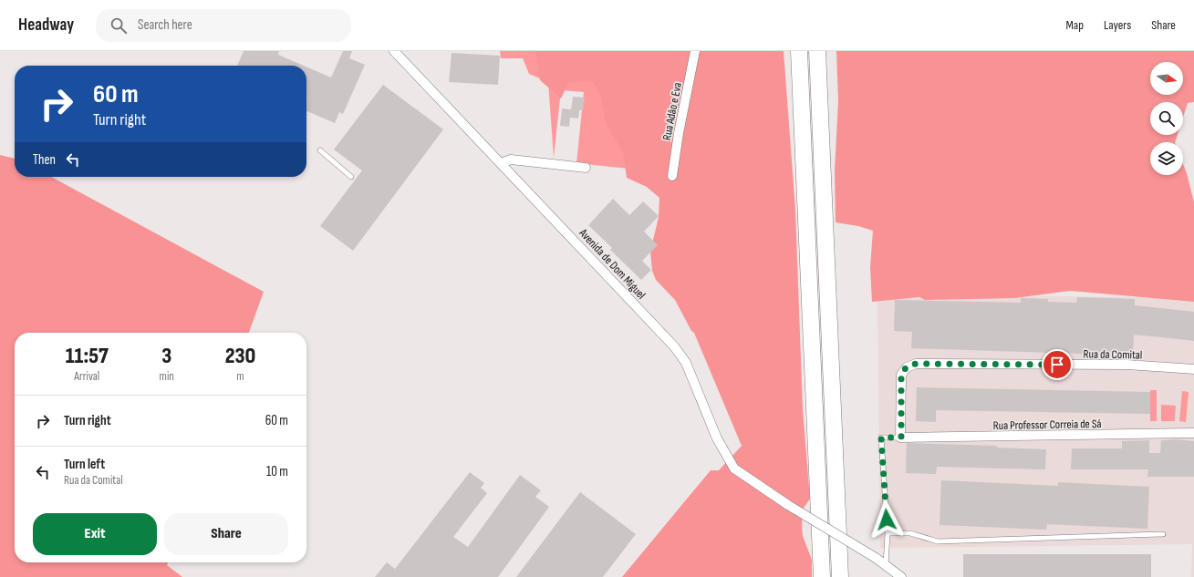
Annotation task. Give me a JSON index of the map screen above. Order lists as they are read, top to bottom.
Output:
{
  "streets": {
    "street": [
      "Rua Adão e Eva",
      "Avenida de Dom Miguel",
      "Rua da Comital",
      "Rua Professor Correia de Sá"
    ]
  },
  "crossings": [
    ["Rua da Comital", "Rua Professor Correia de Sá"]
  ],
  "north": "right",
  "page": {
    "header": "Headway",
    "search": "Search here",
    "nav": ["Map", "Layers", "Share"],
    "turn": ["60 m", "Turn right"],
    "then": "Then",
    "eta": [
      "11:57",
      "Arrival",
      "3",
      "min",
      "230",
      "m"
    ],
    "list": [
      {
        "name": "Turn right",
        "value": "60 m"
      },
      {
        "name": "Turn left",
        "note": "Rua da Comital",
        "value": "10 m"
      }
    ],
    "buttons": ["Exit", "Share"]
  }
}
